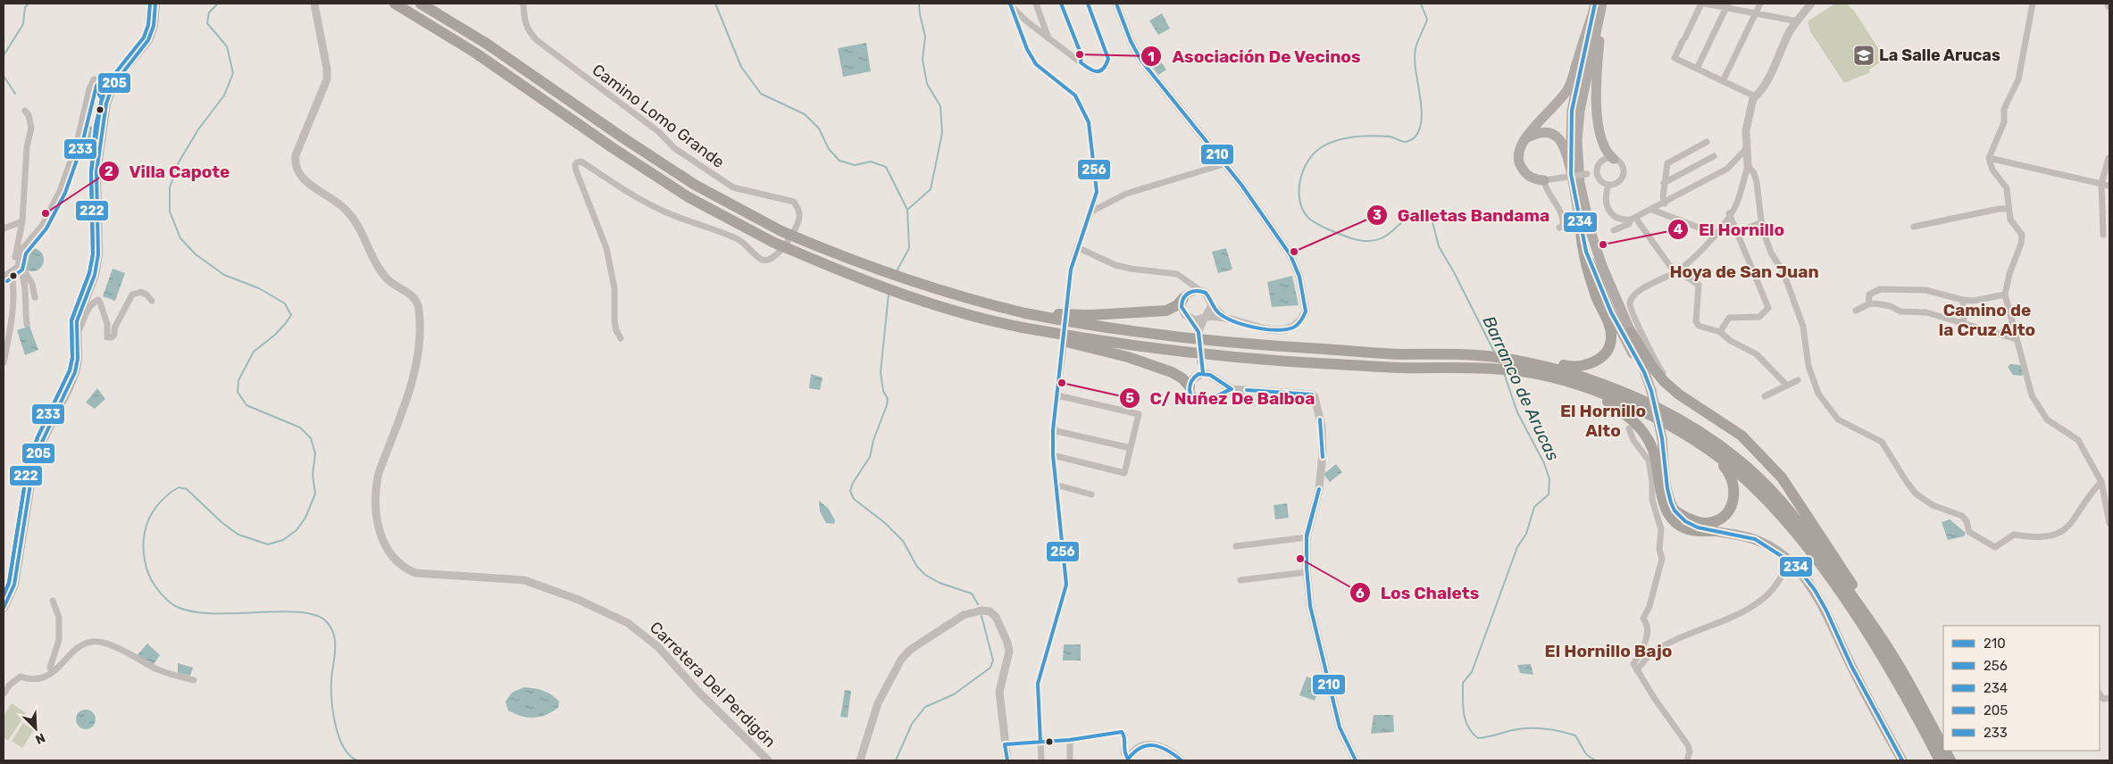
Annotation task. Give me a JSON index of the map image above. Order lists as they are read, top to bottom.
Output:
{
  "streets": {
    "street": ["Camino Lomo Grande", "Carretera Del Perdigón"]
  },
  "districts": [
    "Hoya de San Juan",
    "Camino de la Cruz Alto",
    "El Hornillo Alto",
    "El Hornillo Bajo"
  ],
  "water": ["Barranco de Arucas"],
  "places": {
    "other": [
      "Asociación De Vecinos",
      "Villa Capote",
      "El Hornillo",
      "Galletas Bandama",
      "C/ Nuñez De Balboa",
      "Los Chalets"
    ],
    "school or university": ["La Salle Arucas"]
  },
  "lines": [
    "transit line 210",
    "transit line 256",
    "transit line 234",
    "transit line 205",
    "transit line 222",
    "transit line 233"
  ],
  "legend": [
    "210",
    "256",
    "234",
    "205",
    "233"
  ],
  "north": "bottom right"
}
